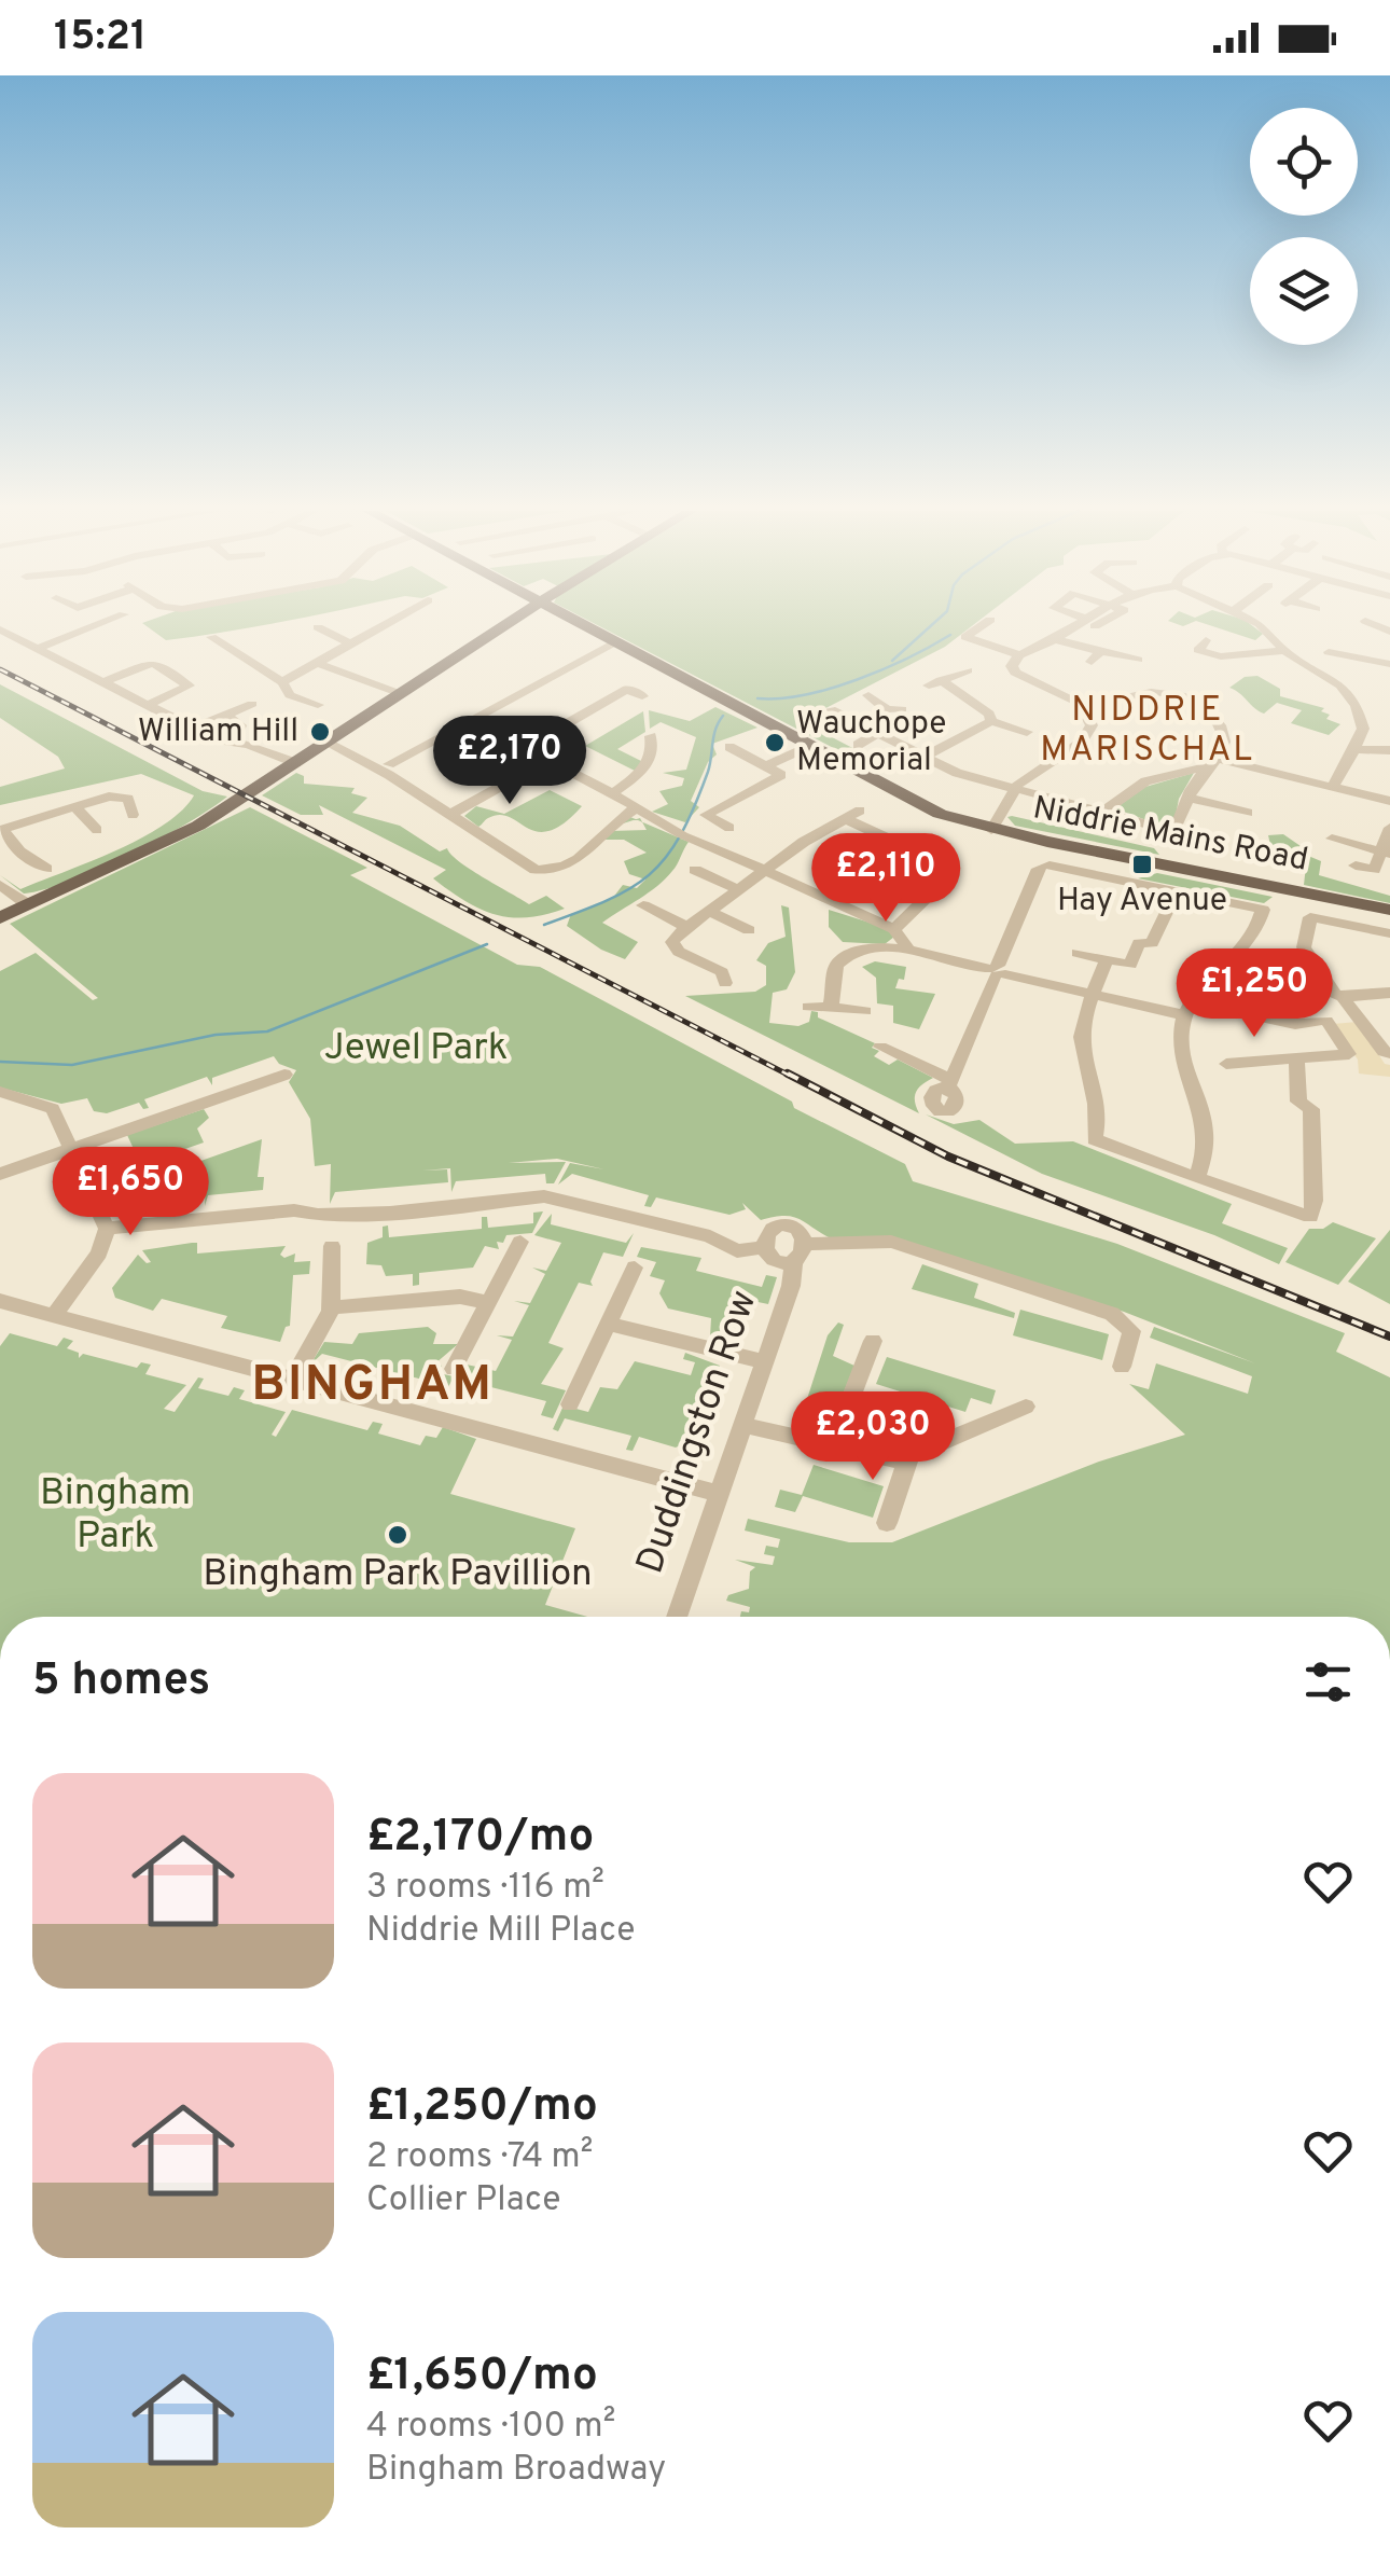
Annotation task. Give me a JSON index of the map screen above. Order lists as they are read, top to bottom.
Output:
{
  "streets": {
    "main road": ["Niddrie Mains Road"],
    "street": ["Duddingston Row"]
  },
  "districts": ["NIDDRIE MARISCHAL", "BINGHAM"],
  "parks": ["Jewel Park", "Bingham Park"],
  "places": {
    "other": ["William Hill", "Wauchope Memorial", "Bingham Park Pavillion"],
    "transit": ["Hay Avenue"]
  },
  "page": {
    "status": "15:21",
    "price": [
      "£2,170",
      "£2,110",
      "£1,250",
      "£1,650",
      "£2,030"
    ],
    "heading": "5 homes",
    "list": [
      {
        "name": "£2,170/mo",
        "note": "3 rooms · 116 m² · Niddrie Mill Place"
      },
      {
        "name": "£1,250/mo",
        "note": "2 rooms · 74 m² · Collier Place"
      },
      {
        "name": "£1,650/mo",
        "note": "4 rooms · 100 m² · Bingham Broadway"
      }
    ]
  }
}
